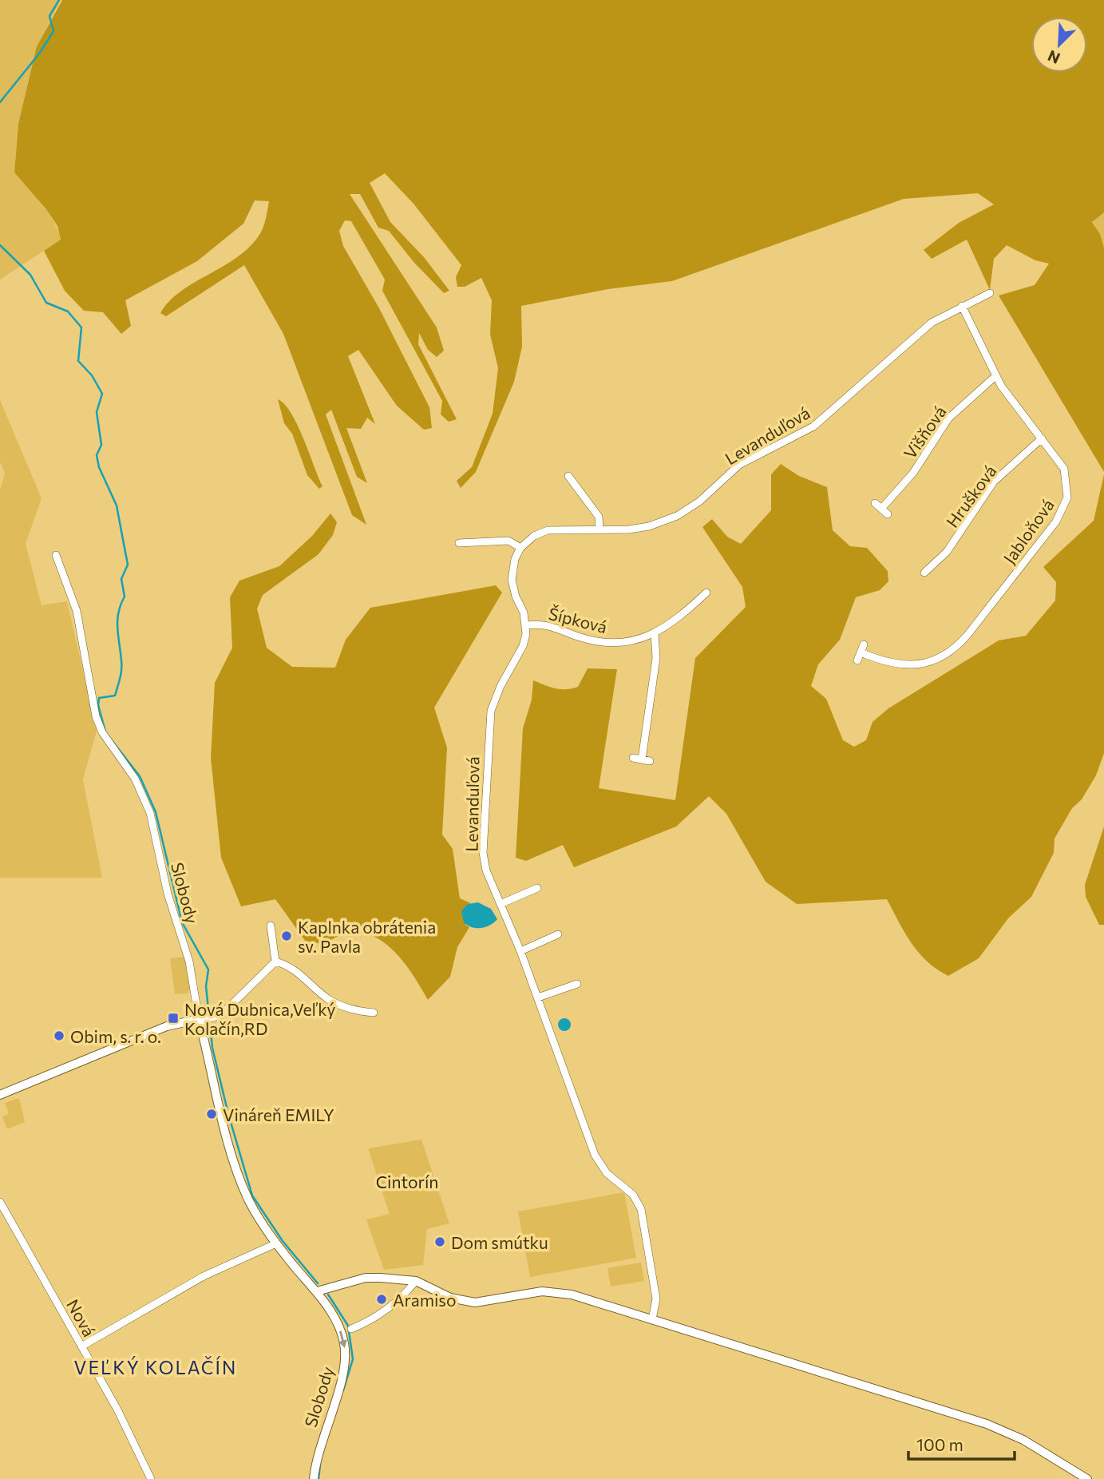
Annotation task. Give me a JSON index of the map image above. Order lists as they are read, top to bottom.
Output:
{
  "streets": {
    "street": [
      "Višňová",
      "Levanduľová",
      "Hrušková",
      "Jabloňová",
      "Šípková",
      "Slobody",
      "Nová"
    ]
  },
  "crossings": [
    ["Višňová", "Jabloňová"],
    ["Levanduľová", "Jabloňová"],
    ["Levanduľová", "Šípková"],
    ["Hrušková", "Jabloňová"]
  ],
  "districts": ["VEĽKÝ KOLAČÍN"],
  "parks": ["Cintorín"],
  "places": {
    "other": [
      "Kaplnka obrátenia sv. Pavla",
      "Obim, s. r. o.",
      "Vináreň EMILY",
      "Dom smútku",
      "Aramiso"
    ],
    "transit": ["Nová Dubnica,Veľký Kolačín,RD"]
  },
  "scale_bar": "100 m",
  "north": "bottom left"
}
